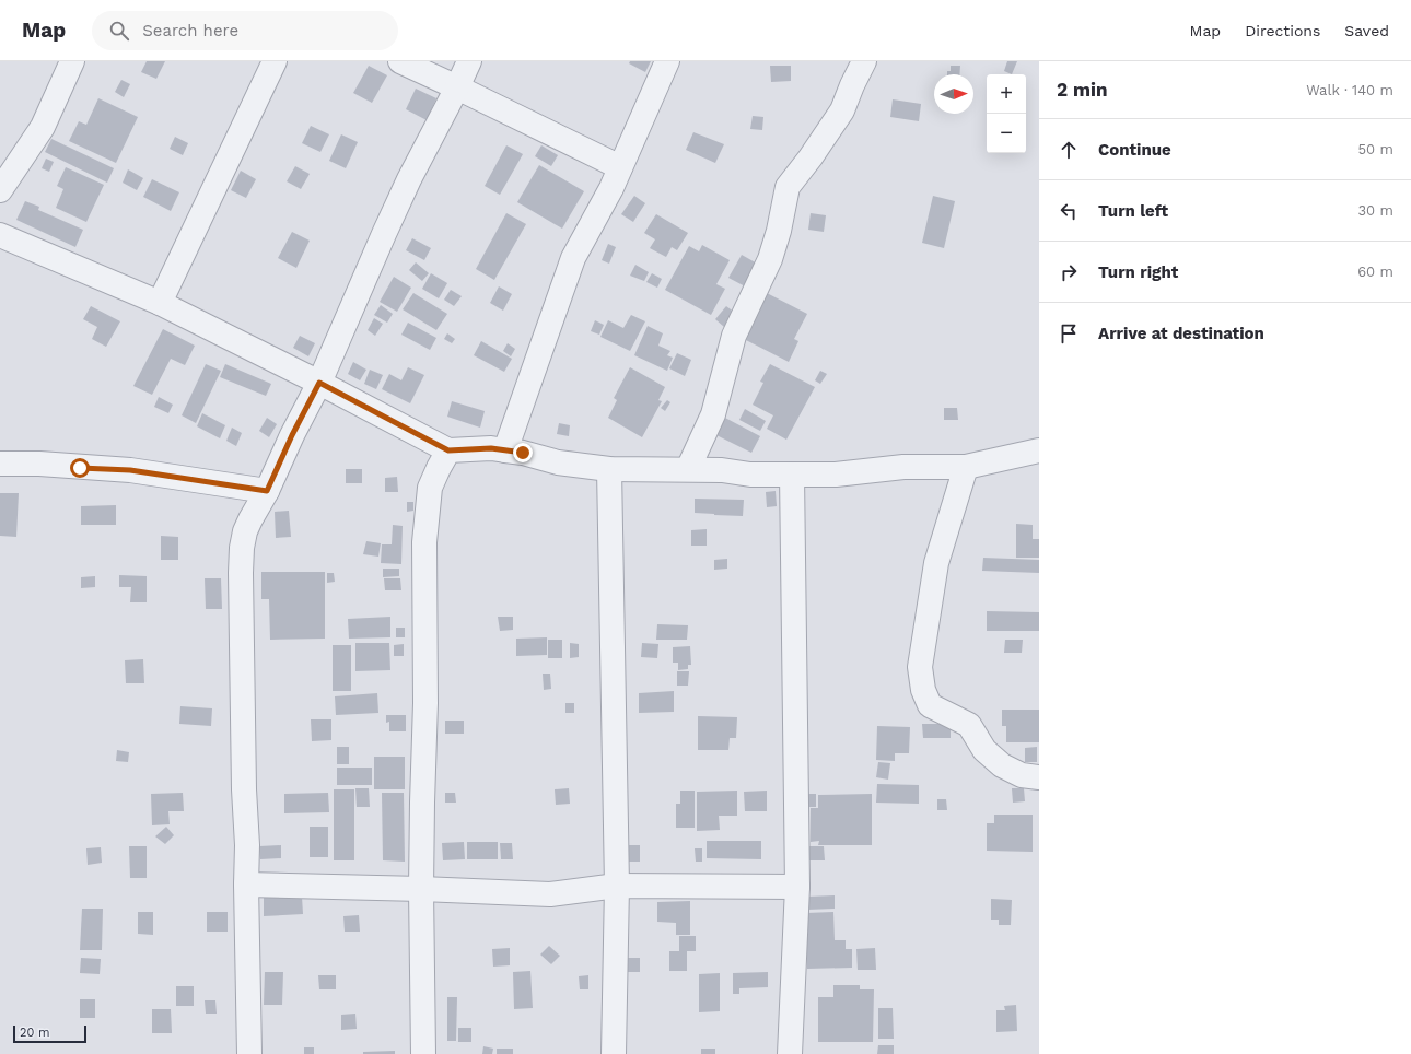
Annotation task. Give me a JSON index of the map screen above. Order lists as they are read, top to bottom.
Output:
{
  "scale_bar": "20 m",
  "north": "right",
  "page": {
    "header": "Map",
    "search": "Search here",
    "nav": ["Map", "Directions", "Saved"],
    "heading": ["2 min", "Walk · 140 m"],
    "map_buttons": ["+", "−"],
    "list": [
      ["Continue", "50 m"],
      ["Turn left", "30 m"],
      ["Turn right", "60 m"],
      "Arrive at destination"
    ],
    "scale": "20 m"
  }
}
